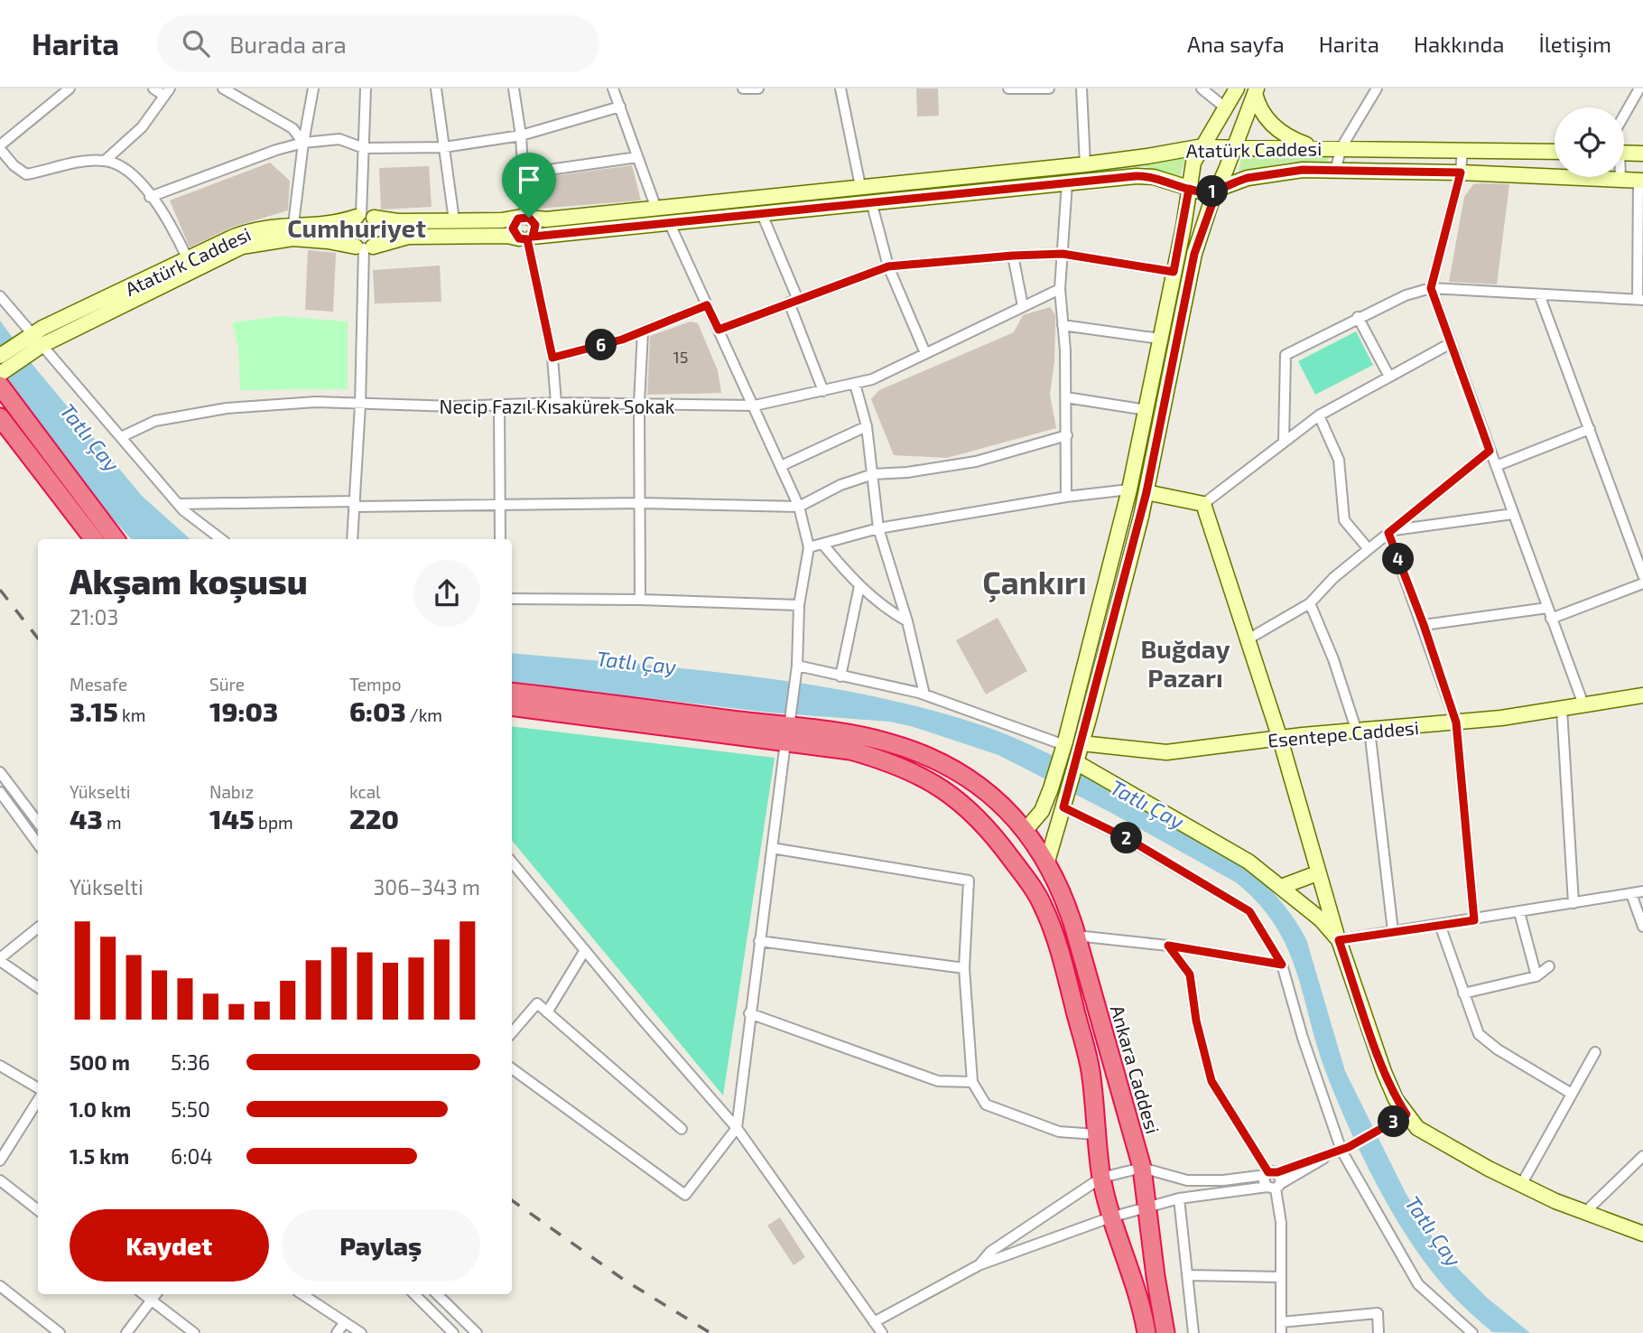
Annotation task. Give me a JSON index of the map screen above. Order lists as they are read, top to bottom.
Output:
{
  "streets": {
    "highway": ["Ankara Caddesi"],
    "main road": ["Atatürk Caddesi", "Esentepe Caddesi"],
    "street": ["Necip Fazıl Kısakürek Sokak"]
  },
  "districts": ["Cumhuriyet", "Çankırı", "Buğday Pazarı"],
  "water": ["Tatlı Çay"],
  "house_numbers": ["15"],
  "page": {
    "header": "Harita",
    "search": "Burada ara",
    "nav": [
      "Ana sayfa",
      "Harita",
      "Hakkında",
      "İletişim"
    ],
    "pins": [
      "1",
      "6",
      "4",
      "2",
      "3"
    ],
    "heading": ["Akşam koşusu", "21:03"],
    "stats": [
      ["Mesafe", "3.15 km"],
      ["Süre", "19:03"],
      ["Tempo", "6:03 /km"],
      ["Yükselti", "43 m"],
      ["Nabız", "145 bpm"],
      ["kcal", "220"]
    ],
    "chart": ["Yükselti", "306–343 m"],
    "list": [
      {
        "name": "500 m",
        "note": "5:36"
      },
      {
        "name": "1.0 km",
        "note": "5:50"
      },
      {
        "name": "1.5 km",
        "note": "6:04"
      }
    ],
    "buttons": ["Kaydet", "Paylaş"]
  }
}
